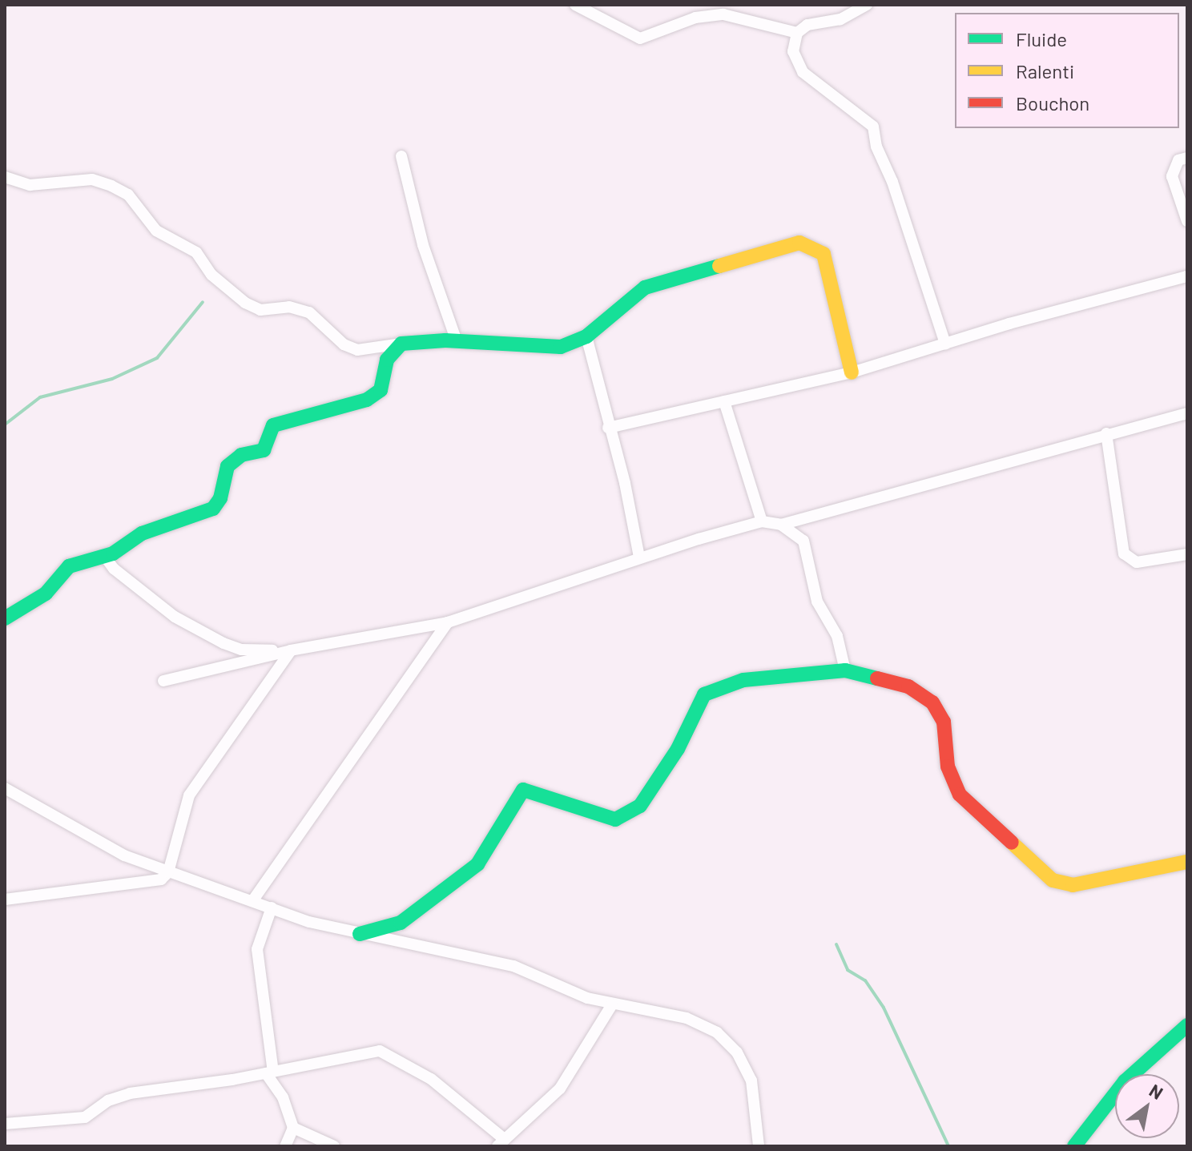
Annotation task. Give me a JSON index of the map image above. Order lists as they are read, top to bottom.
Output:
{
  "legend": ["Fluide", "Ralenti", "Bouchon"],
  "north": "top right"
}
